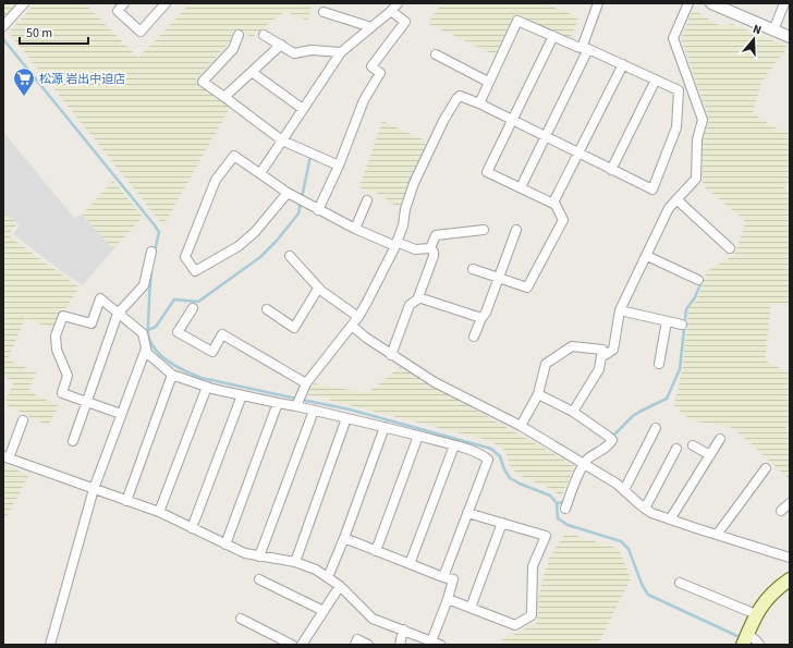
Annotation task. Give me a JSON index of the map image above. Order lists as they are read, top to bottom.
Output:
{
  "places": {
    "supermarket": ["松源 岩出中迫店"]
  },
  "scale_bar": "50 m",
  "north": "top"
}
